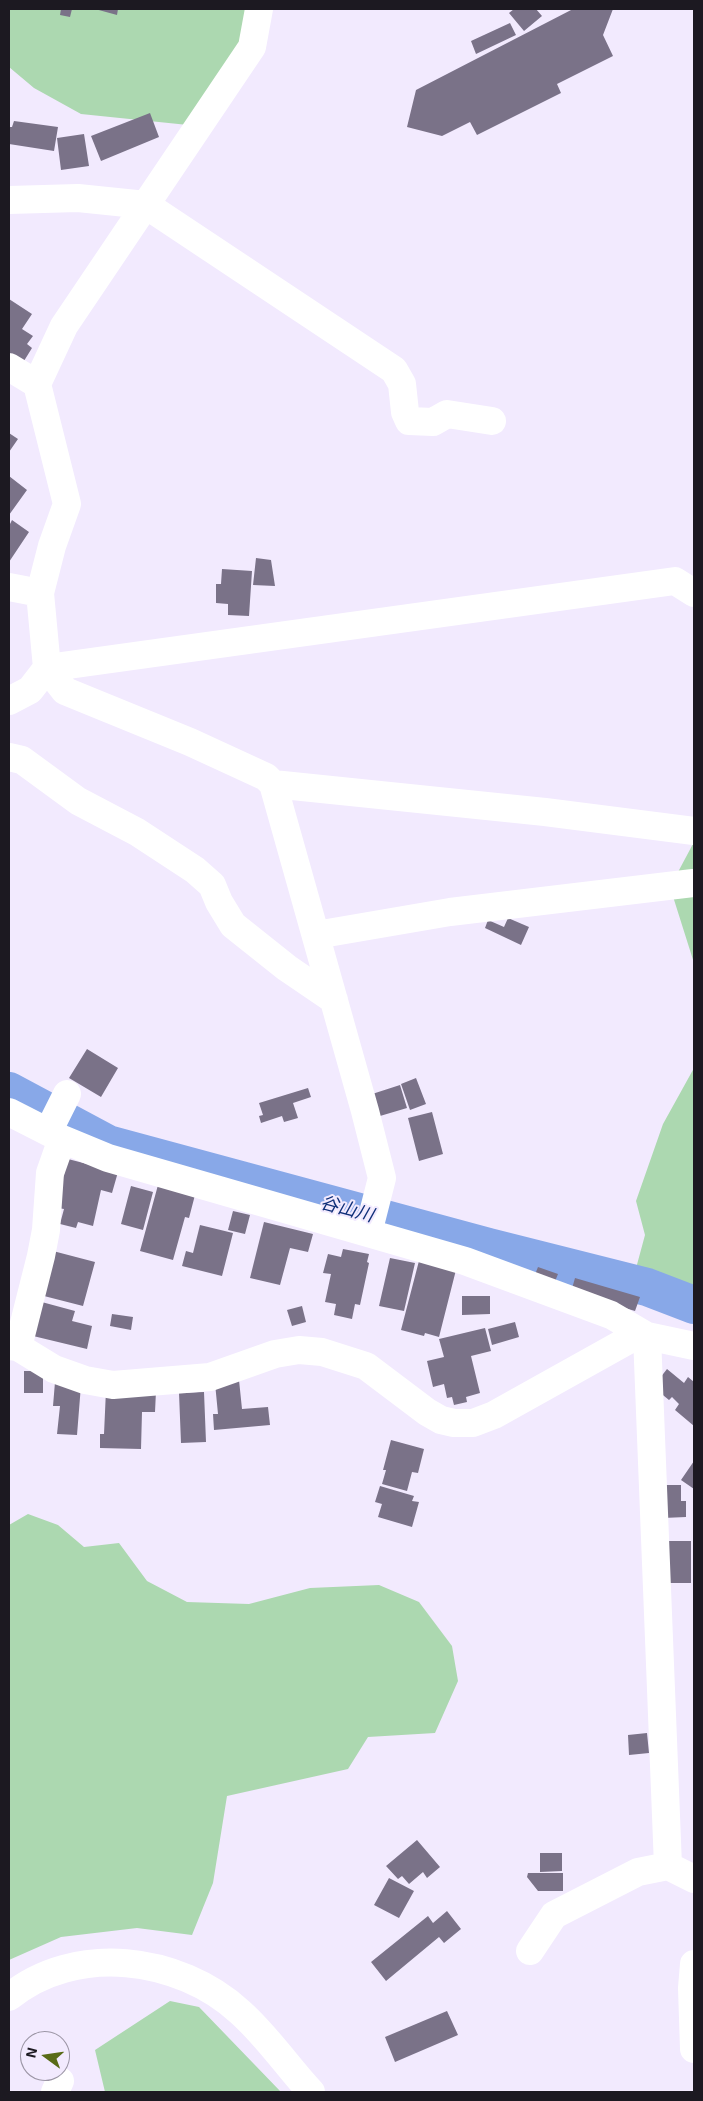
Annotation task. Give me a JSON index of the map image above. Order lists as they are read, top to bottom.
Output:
{
  "water": ["谷山川"],
  "north": "left"
}
